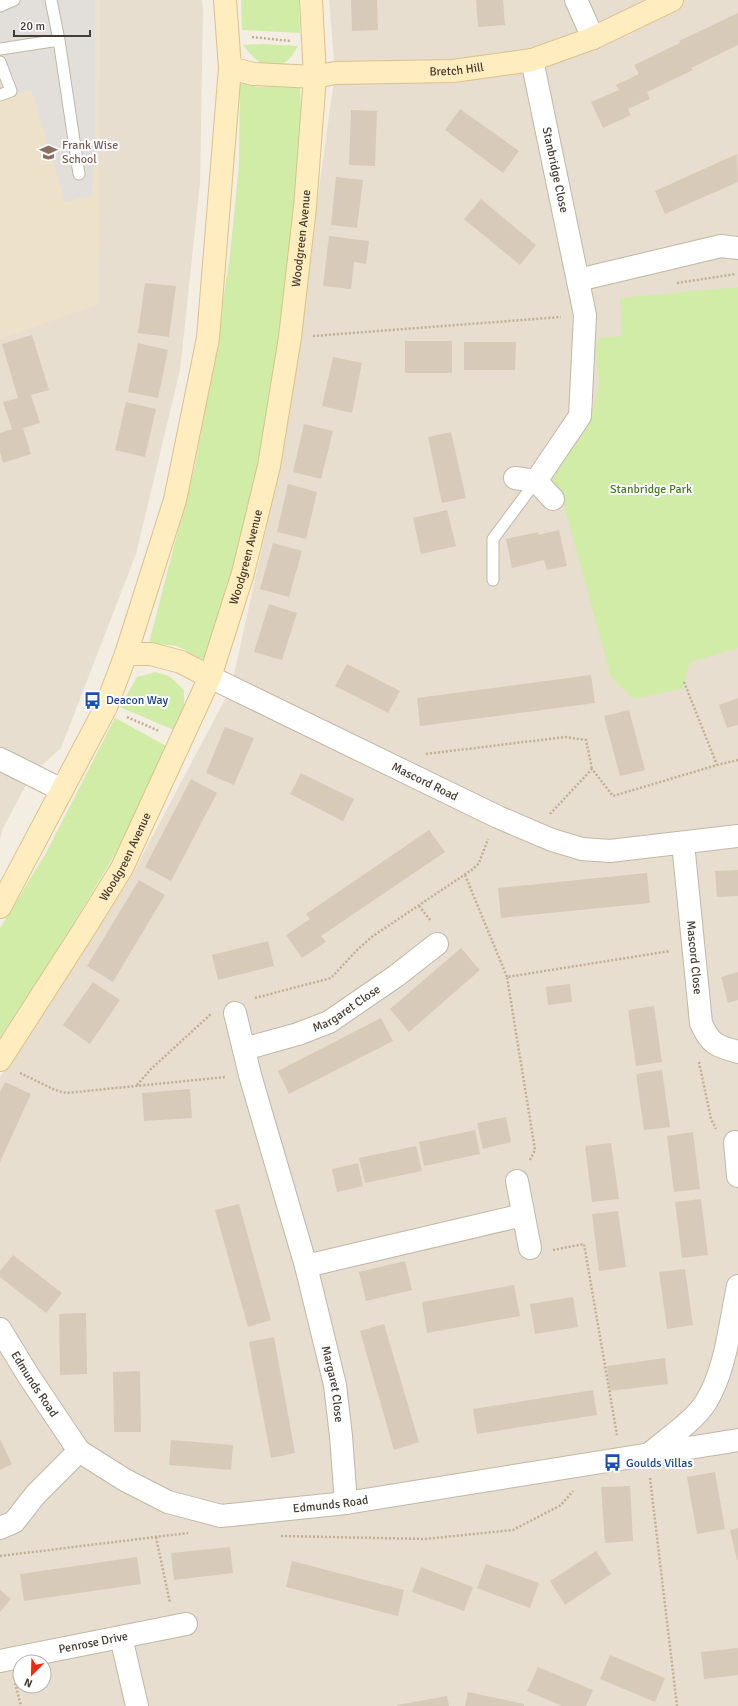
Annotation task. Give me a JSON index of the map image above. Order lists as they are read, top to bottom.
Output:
{
  "streets": {
    "street": [
      "Bretch Hill",
      "Stanbridge Close",
      "Woodgreen Avenue",
      "Mascord Road",
      "Mascord Close",
      "Margaret Close",
      "Edmunds Road",
      "Penrose Drive"
    ]
  },
  "crossings": [
    ["Bretch Hill", "Stanbridge Close"],
    ["Bretch Hill", "Woodgreen Avenue"],
    ["Woodgreen Avenue", "Mascord Road"],
    ["Mascord Road", "Mascord Close"],
    ["Margaret Close", "Edmunds Road"]
  ],
  "parks": ["Stanbridge Park"],
  "places": {
    "school or university": ["Frank Wise School"],
    "bus stop": ["Deacon Way", "Goulds Villas"]
  },
  "scale_bar": "20 m",
  "north": "bottom left"
}
